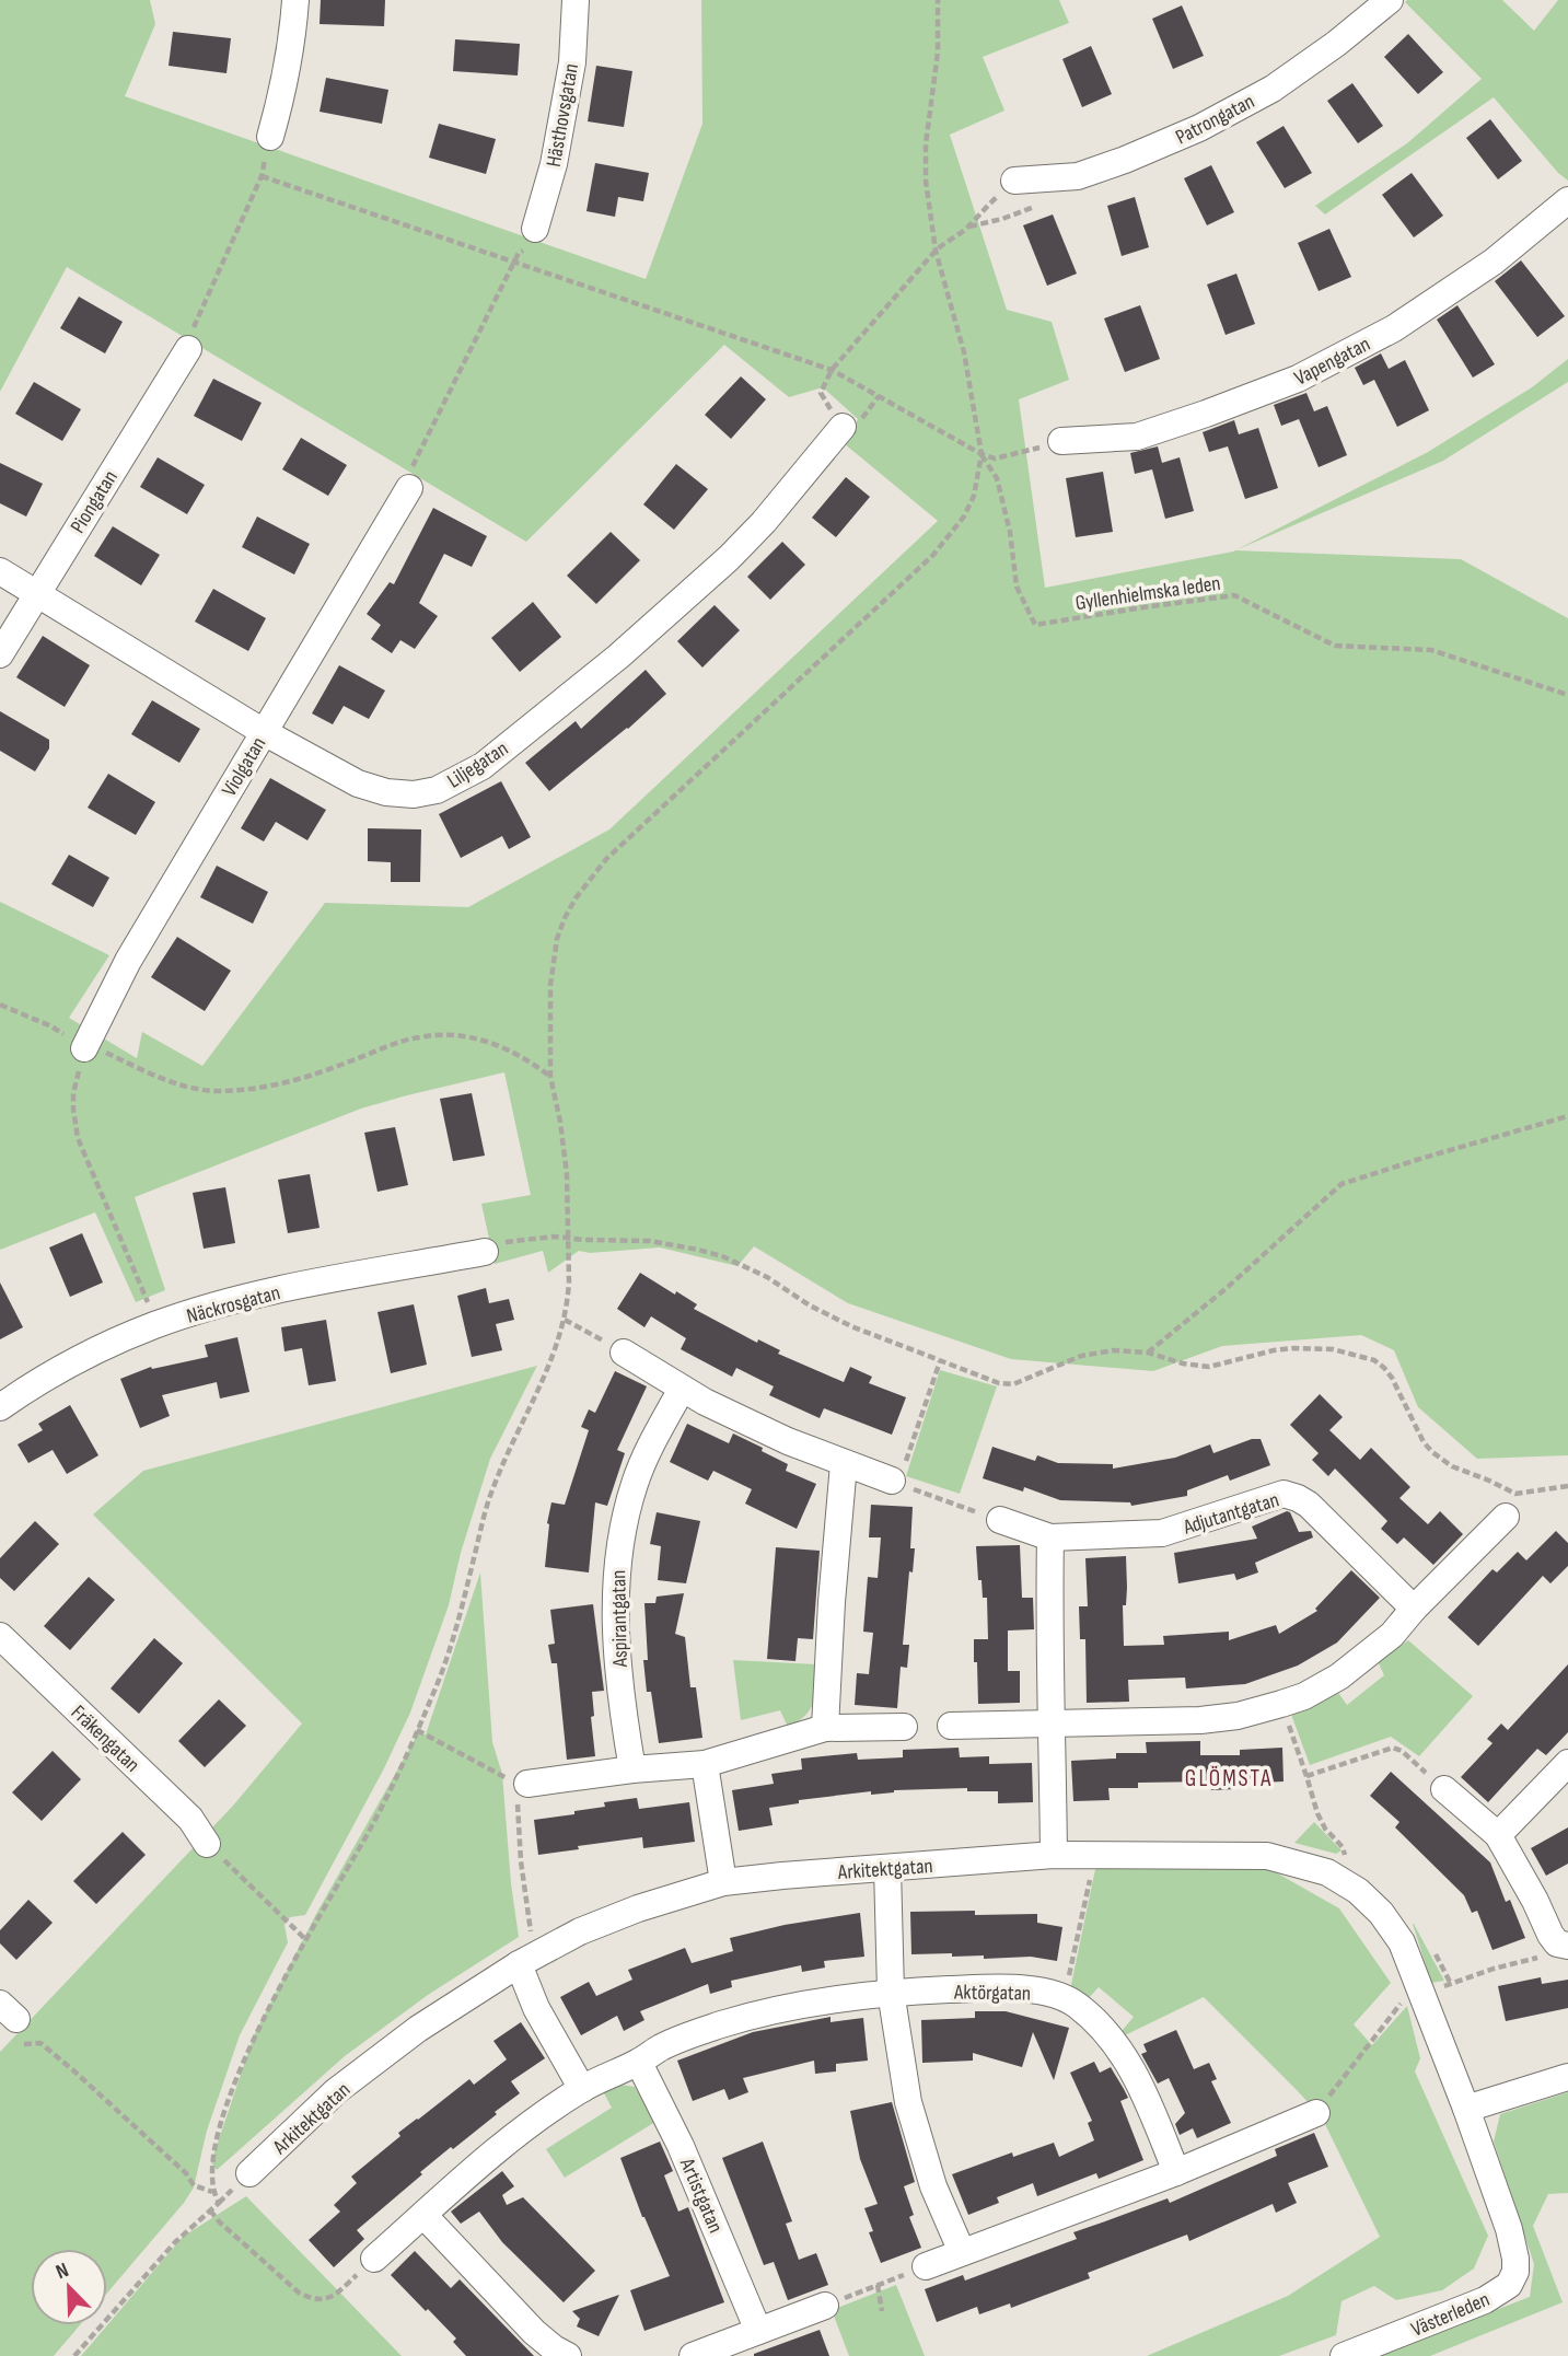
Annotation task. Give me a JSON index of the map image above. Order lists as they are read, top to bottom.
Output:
{
  "streets": {
    "street": [
      "Hästhovsgatan",
      "Patrongatan",
      "Vapengatan",
      "Piongatan",
      "Liljegatan",
      "Violgatan",
      "Näckrosgatan",
      "Adjutantgatan",
      "Aspirantgatan",
      "Fräkengatan",
      "Arkitektgatan",
      "Aktörgatan",
      "Artistgatan",
      "Västerleden"
    ],
    "path": ["Gyllenhielmska leden"]
  },
  "crossings": [
    ["Piongatan", "Liljegatan"],
    ["Liljegatan", "Violgatan"],
    ["Arkitektgatan", "Västerleden"],
    ["Aktörgatan", "Artistgatan"]
  ],
  "districts": ["GLÖMSTA"],
  "north": "top left"
}
